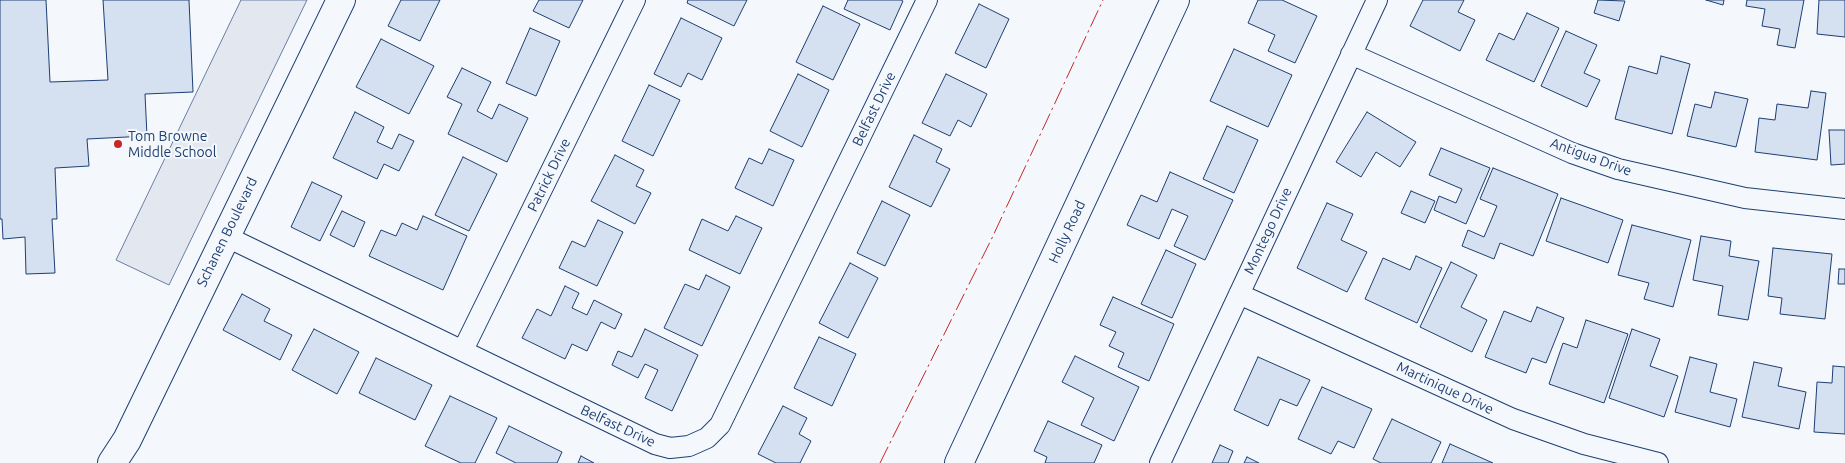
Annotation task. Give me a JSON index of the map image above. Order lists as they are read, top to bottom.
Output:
{
  "streets": {
    "street": [
      "Belfast Drive",
      "Antigua Drive",
      "Patrick Drive",
      "Montego Drive",
      "Schanen Boulevard",
      "Holly Road",
      "Martinique Drive"
    ]
  },
  "crossings": [
    ["Belfast Drive", "Patrick Drive"],
    ["Belfast Drive", "Schanen Boulevard"],
    ["Antigua Drive", "Montego Drive"],
    ["Montego Drive", "Martinique Drive"]
  ],
  "places": ["Tom Browne Middle School"]
}
